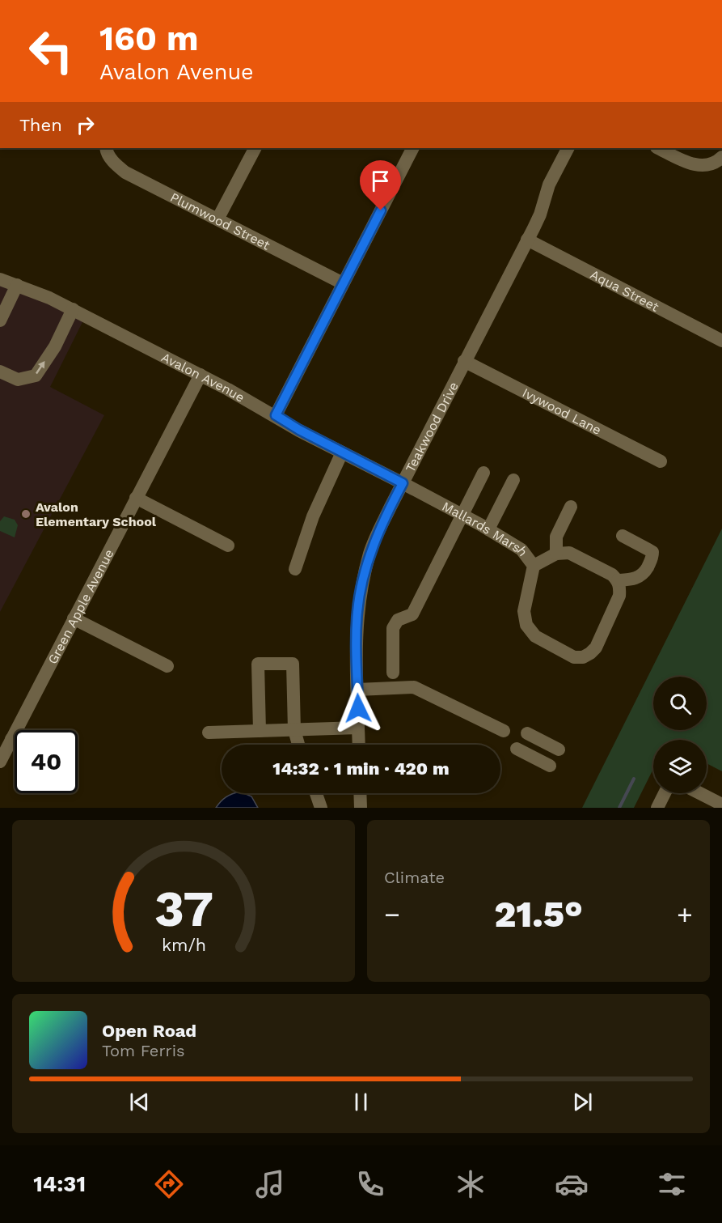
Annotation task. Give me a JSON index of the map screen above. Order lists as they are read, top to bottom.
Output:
{
  "streets": {
    "street": [
      "Plumwood Street",
      "Aqua Street",
      "Avalon Avenue",
      "Ivywood Lane",
      "Teakwood Drive",
      "Mallards Marsh",
      "Green Apple Avenue"
    ]
  },
  "crossings": [
    ["Aqua Street", "Teakwood Drive"],
    ["Avalon Avenue", "Teakwood Drive"],
    ["Avalon Avenue", "Mallards Marsh"],
    ["Avalon Avenue", "Green Apple Avenue"],
    ["Ivywood Lane", "Teakwood Drive"],
    ["Teakwood Drive", "Mallards Marsh"]
  ],
  "places": ["Avalon Elementary School"],
  "page": {
    "turn": ["160 m", "Avalon Avenue"],
    "then": "Then",
    "limit": "40",
    "trip": "14:32 · 1 min · 420 m",
    "tile": "Climate",
    "heat": ["−", "21.5°", "+"],
    "song": ["Open Road", "Tom Ferris"],
    "tabs": "14:31",
    "gauge": ["37", "km/h"]
  }
}
